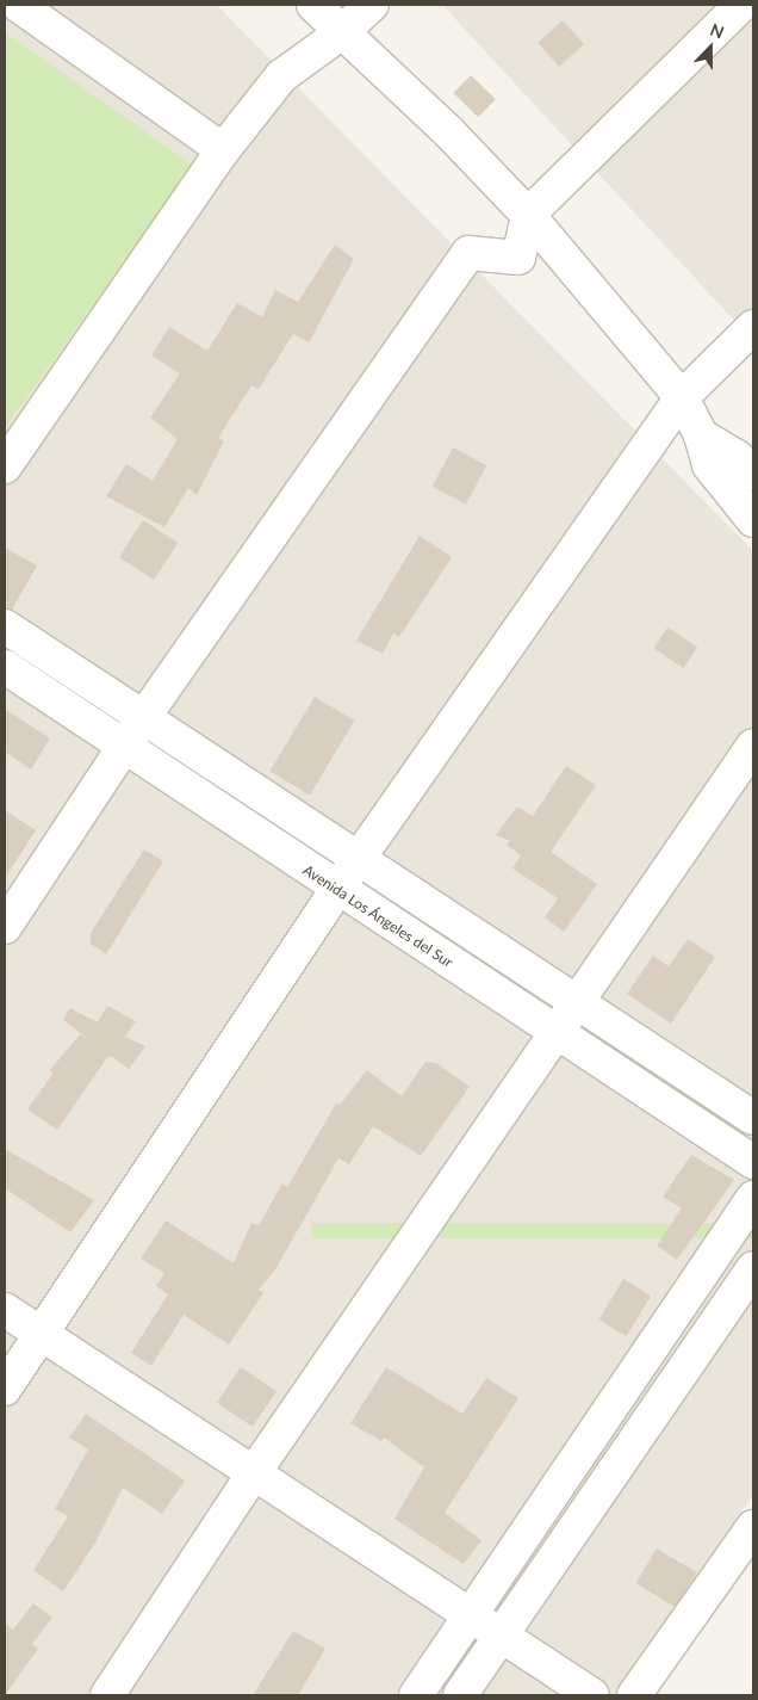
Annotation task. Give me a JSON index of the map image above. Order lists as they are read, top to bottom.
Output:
{
  "streets": {
    "street": ["Avenida Los Ángeles del Sur"]
  },
  "north": "top"
}
